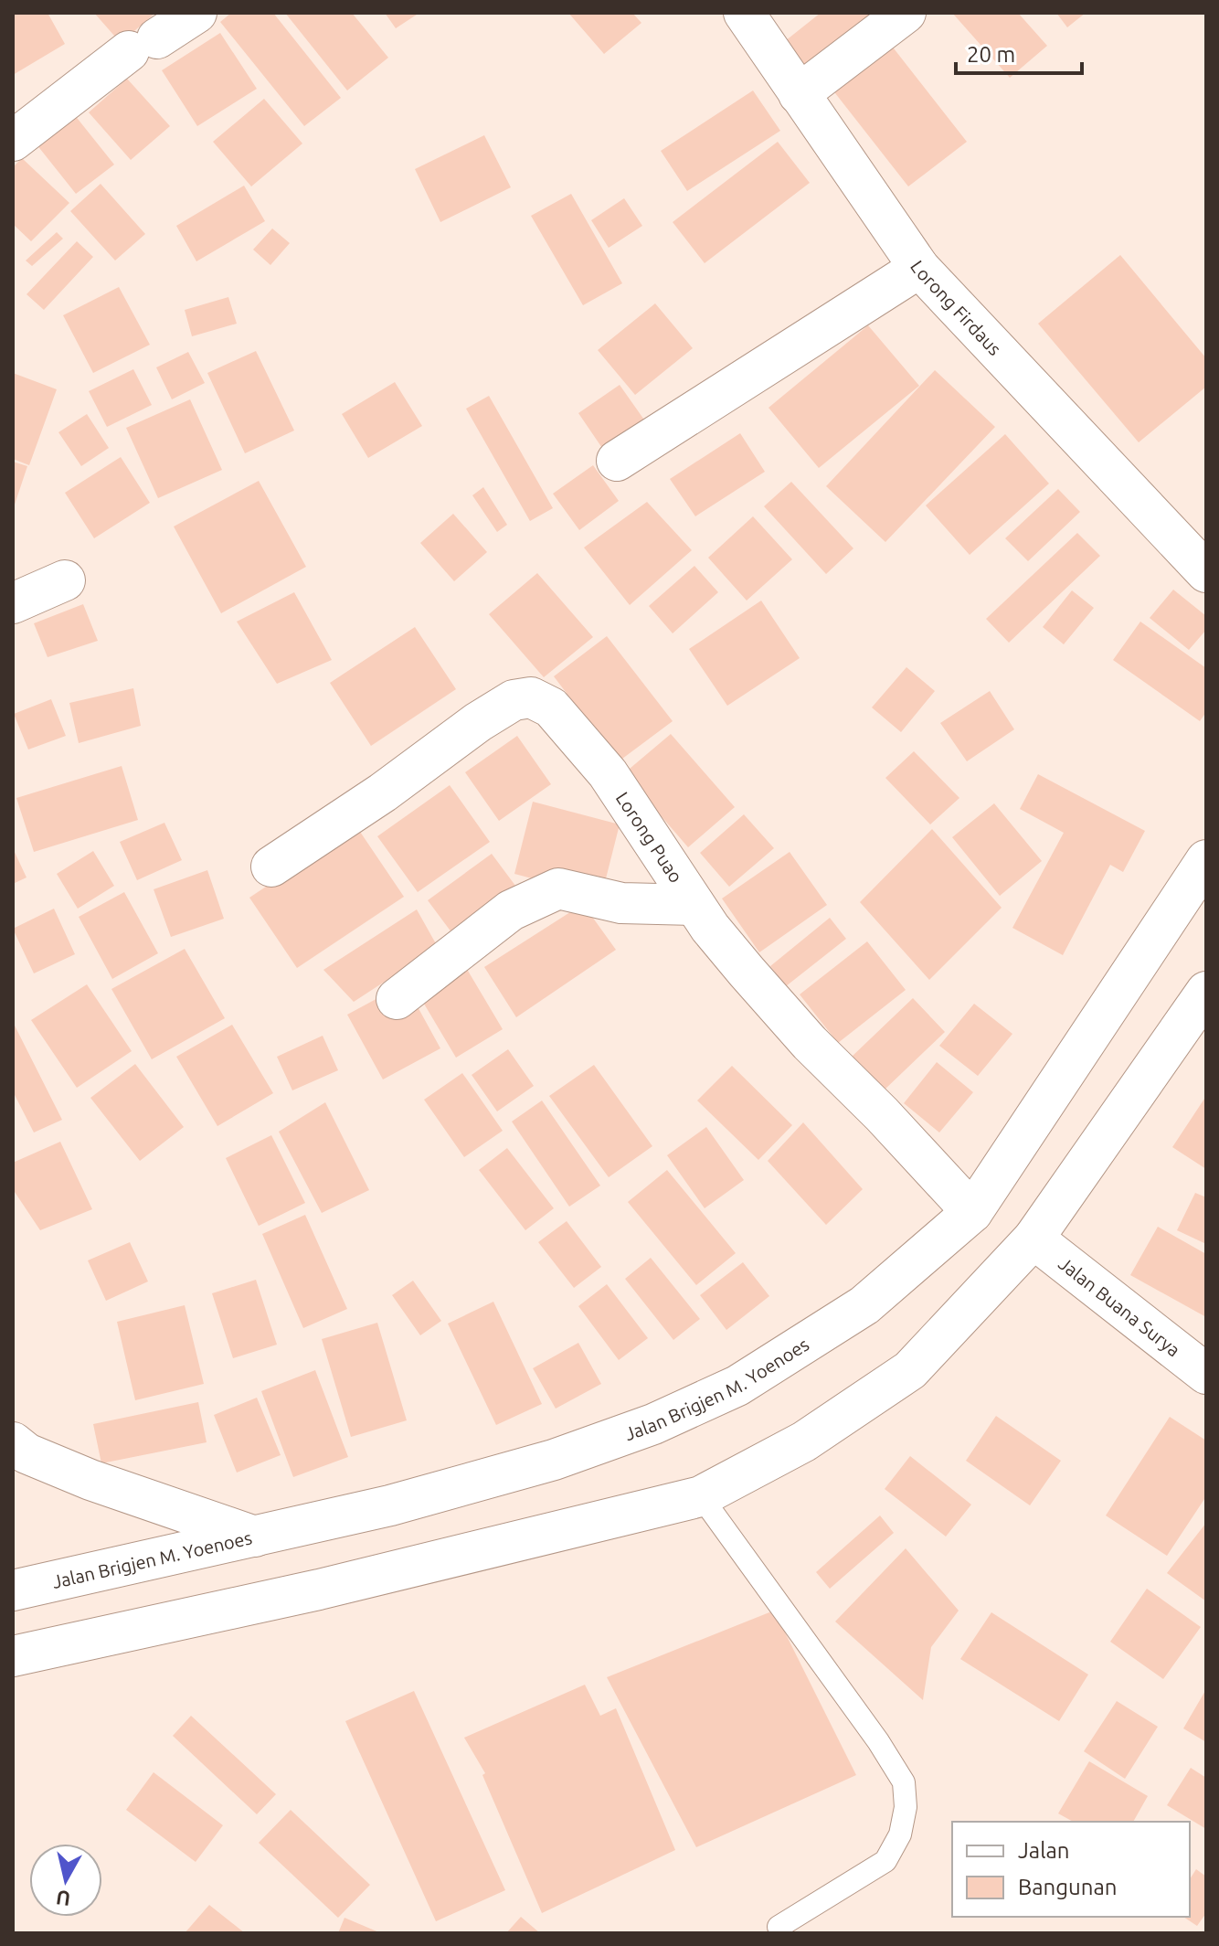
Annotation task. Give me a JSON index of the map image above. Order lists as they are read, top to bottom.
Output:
{
  "streets": {
    "street": [
      "Lorong Firdaus",
      "Lorong Puao",
      "Jalan Buana Surya",
      "Jalan Brigjen M. Yoenoes"
    ]
  },
  "crossings": [
    ["Lorong Puao", "Jalan Brigjen M. Yoenoes"]
  ],
  "legend": ["Jalan", "Bangunan"],
  "scale_bar": "20 m",
  "north": "bottom"
}
